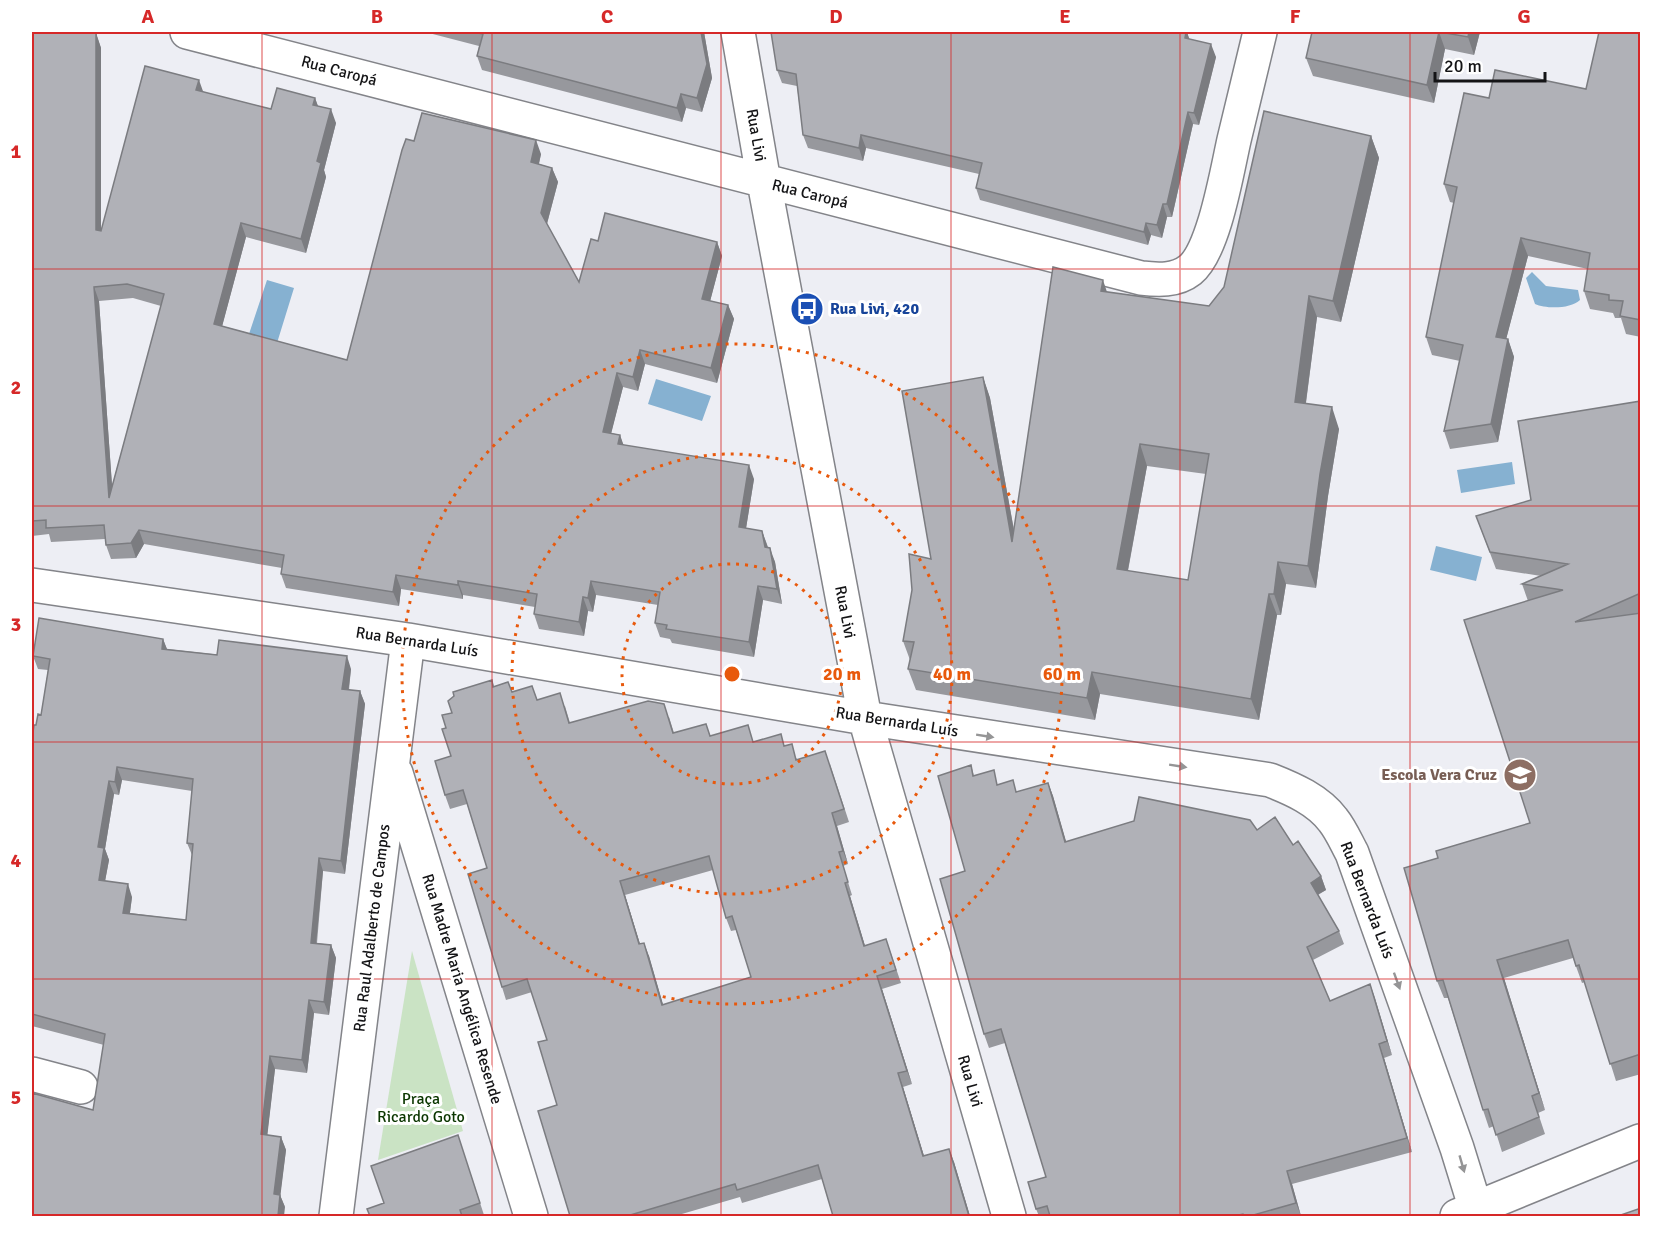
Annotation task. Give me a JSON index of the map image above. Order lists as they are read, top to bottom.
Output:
{
  "streets": {
    "street": [
      "Rua Caropá",
      "Rua Livi",
      "Rua Bernarda Luís",
      "Rua Raul Adalberto de Campos",
      "Rua Madre Maria Angélica Resende"
    ]
  },
  "crossings": [
    ["Rua Caropá", "Rua Livi"],
    ["Rua Livi", "Rua Bernarda Luís"],
    ["Rua Bernarda Luís", "Rua Raul Adalberto de Campos"],
    ["Rua Raul Adalberto de Campos", "Rua Madre Maria Angélica Resende"]
  ],
  "one_way": ["Rua Bernarda Luís"],
  "parks": ["Praça Ricardo Goto"],
  "places": {
    "bus stop": ["Rua Livi, 420"],
    "school or university": ["Escola Vera Cruz"]
  },
  "scale_bar": "20 m",
  "grid": {
    "columns": [
      "A",
      "B",
      "C",
      "D",
      "E",
      "F",
      "G"
    ],
    "rows": [
      "1",
      "2",
      "3",
      "4",
      "5"
    ]
  },
  "rings": ["20 m", "40 m", "60 m"]
}
